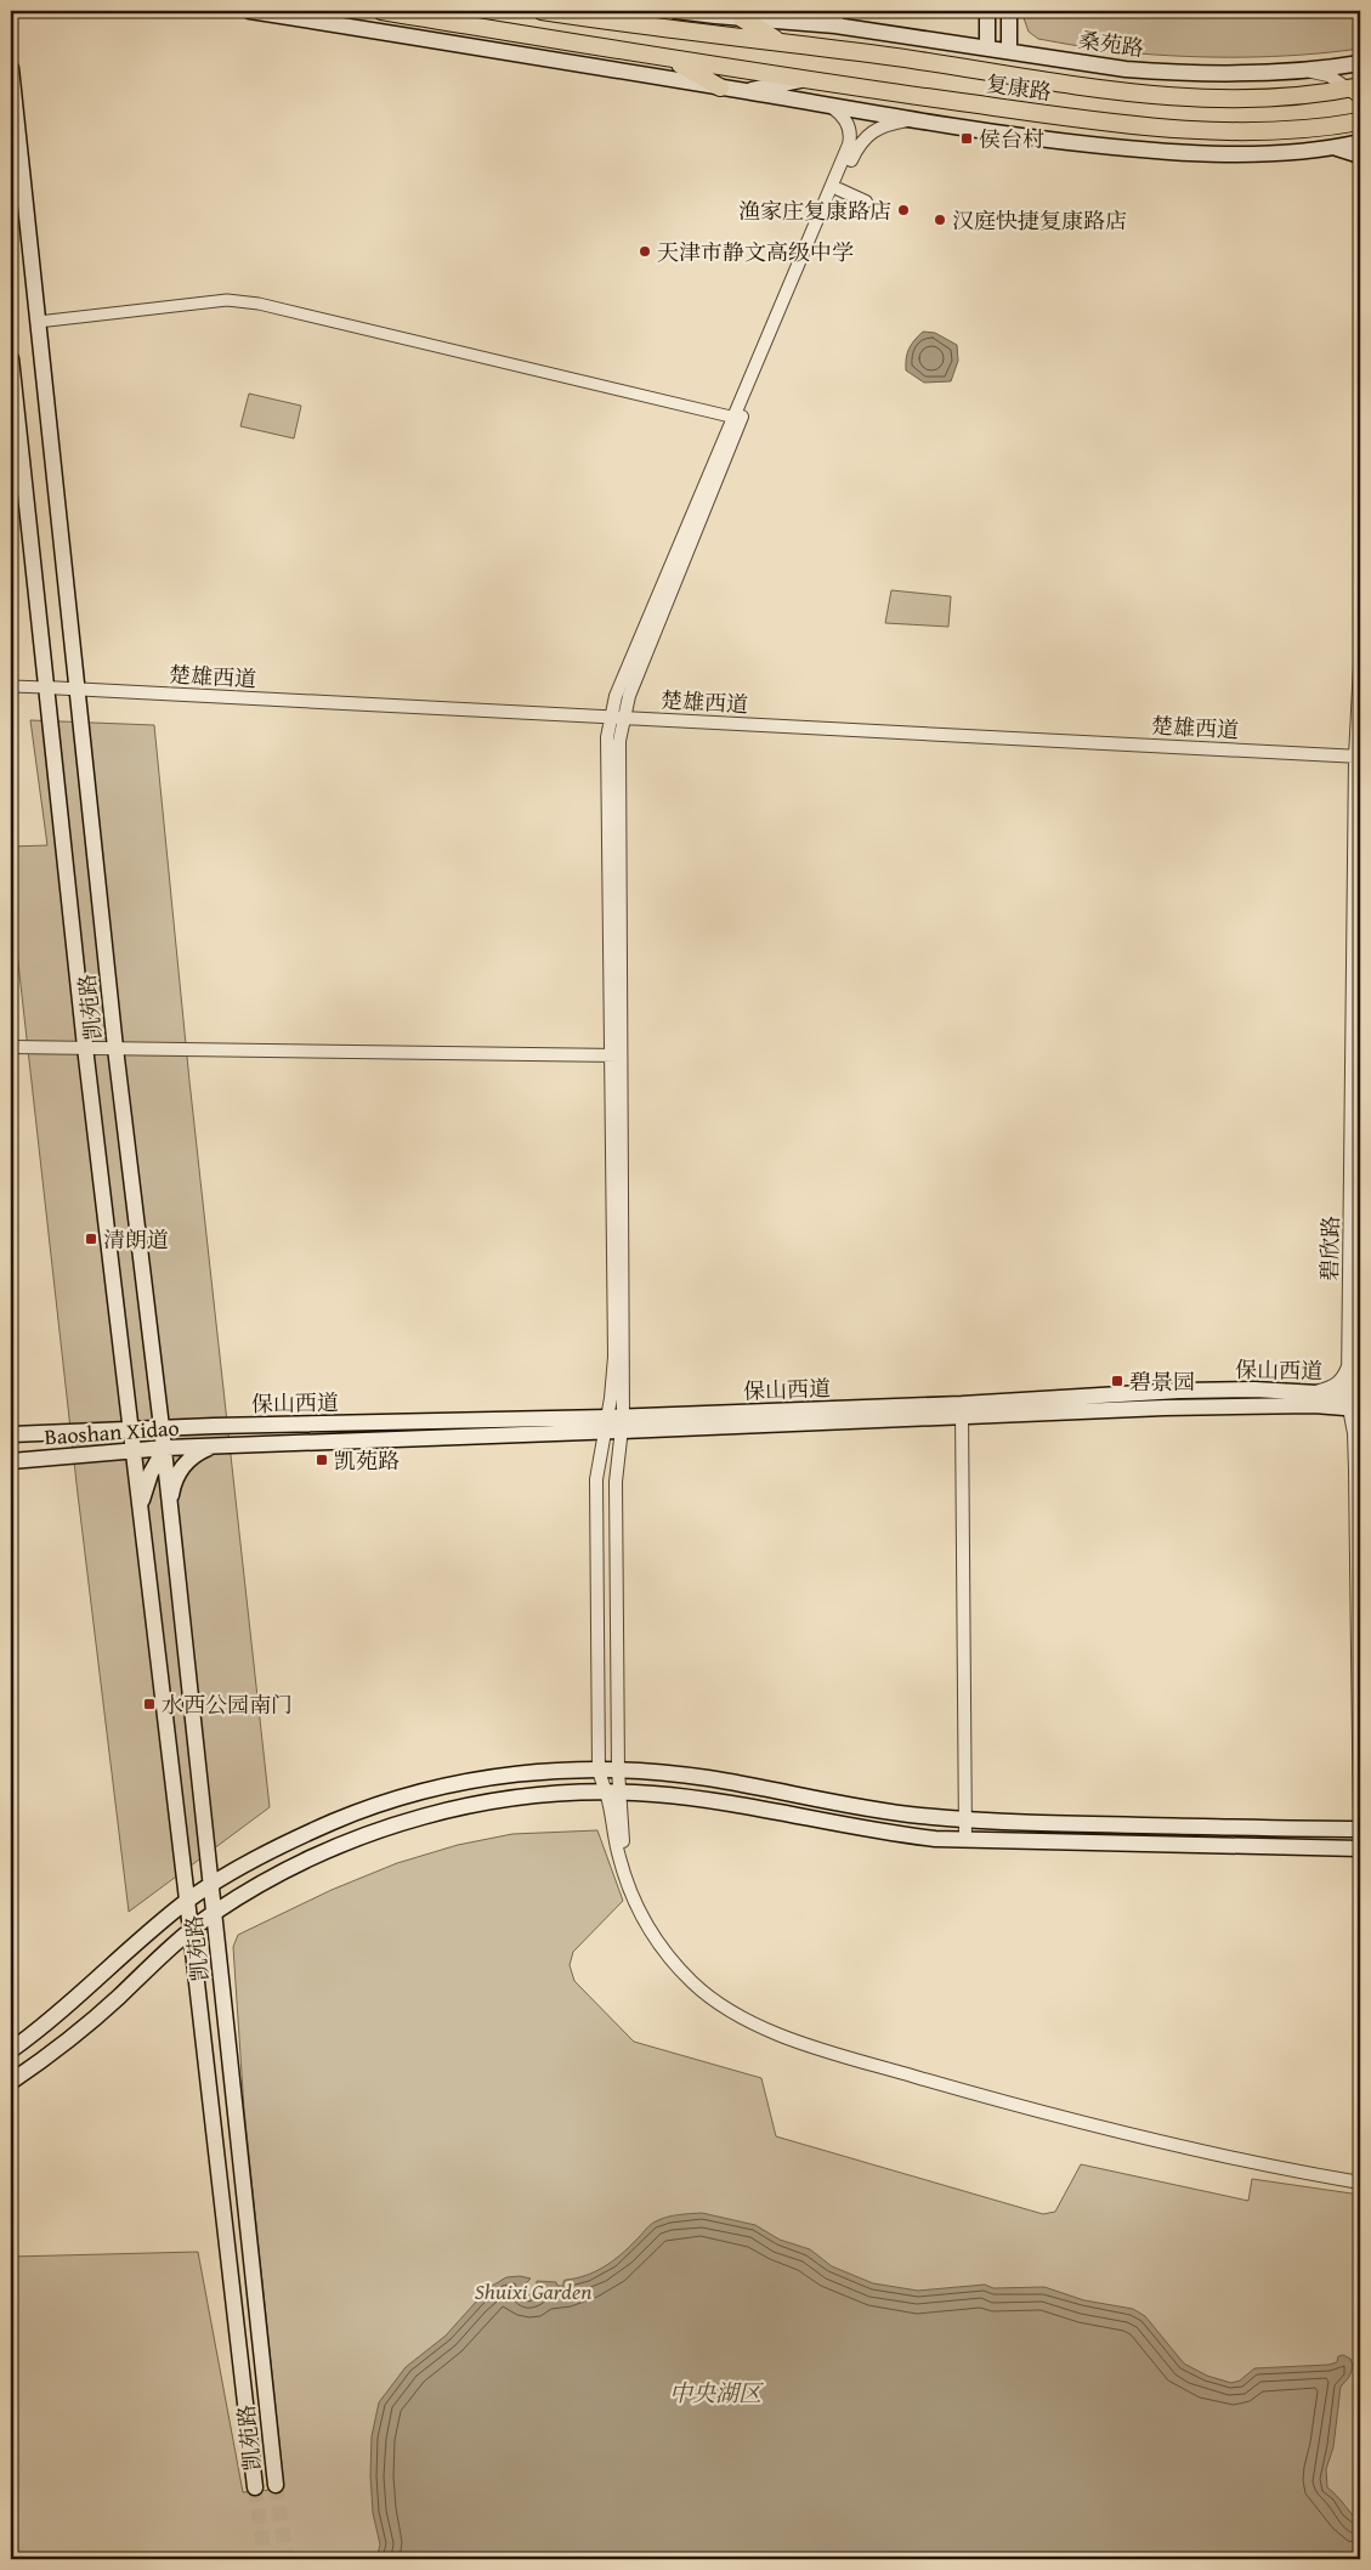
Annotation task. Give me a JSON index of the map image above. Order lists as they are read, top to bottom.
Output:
{
  "streets": {
    "highway": ["复康路"],
    "main road": [
      "桑苑路",
      "凯苑路",
      "保山西道",
      "Baoshan Xidao"
    ],
    "street": ["楚雄西道", "碧欣路"]
  },
  "crossings": [
    ["楚雄西道", "凯苑路"],
    ["楚雄西道", "碧欣路"],
    ["凯苑路", "Baoshan Xidao"],
    ["保山西道", "Baoshan Xidao"]
  ],
  "water": ["中央湖区"],
  "parks": ["Shuixi Garden"],
  "places": {
    "transit": [
      "侯台村",
      "清朗道",
      "碧景园",
      "凯苑路",
      "水西公园南门"
    ],
    "other": ["渔家庄复康路店", "汉庭快捷复康路店", "天津市静文高级中学"]
  }
}
